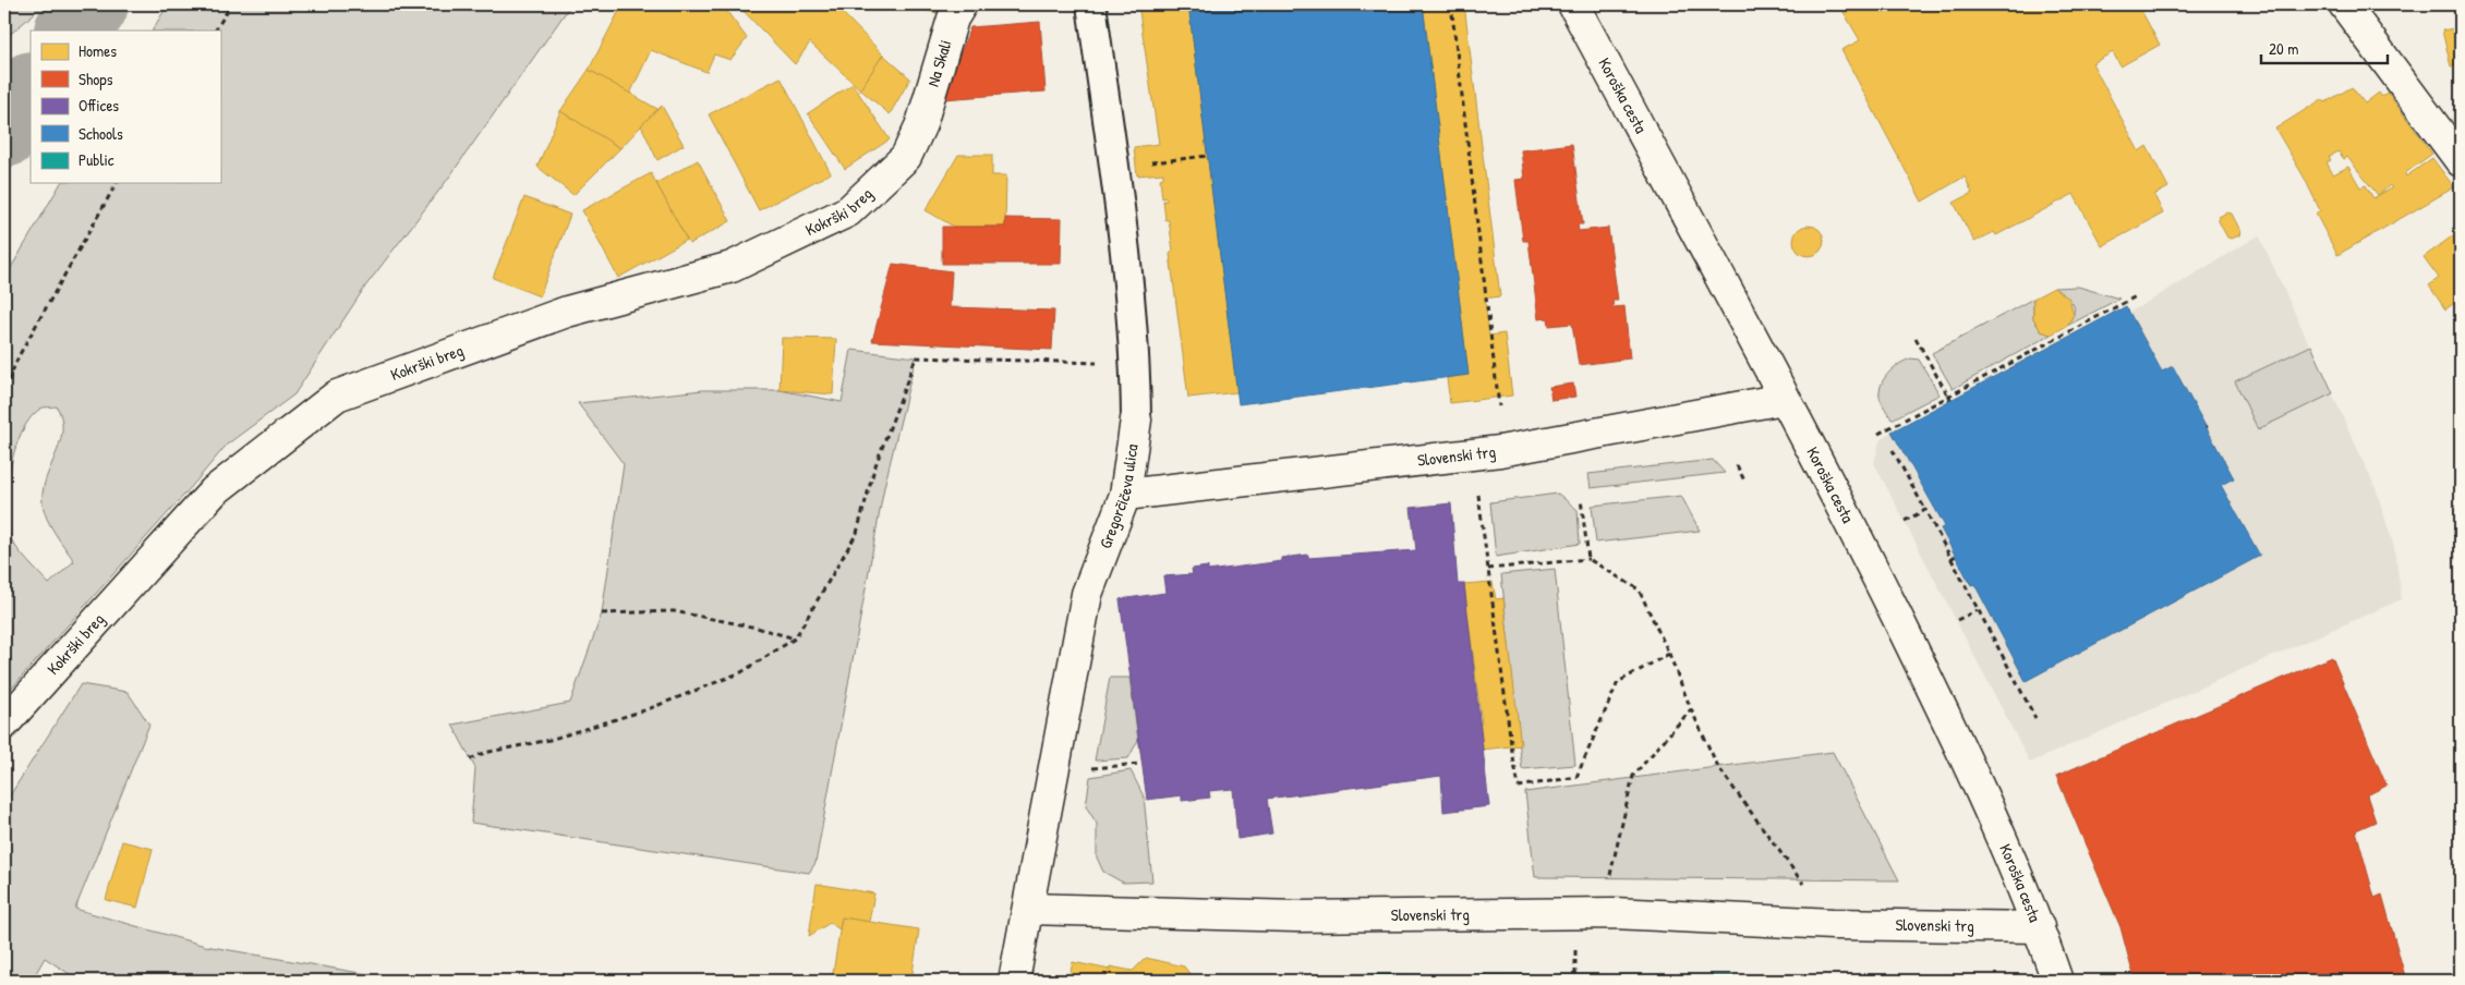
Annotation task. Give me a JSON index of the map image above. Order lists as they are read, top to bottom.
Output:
{
  "streets": {
    "street": [
      "Na Skali",
      "Koroška cesta",
      "Kokrški breg",
      "Slovenski trg",
      "Gregorčičeva ulica"
    ]
  },
  "crossings": [
    ["Na Skali", "Kokrški breg"],
    ["Koroška cesta", "Slovenski trg"],
    ["Slovenski trg", "Gregorčičeva ulica"]
  ],
  "legend": [
    "Homes",
    "Shops",
    "Offices",
    "Schools",
    "Public"
  ],
  "scale_bar": "20 m"
}
